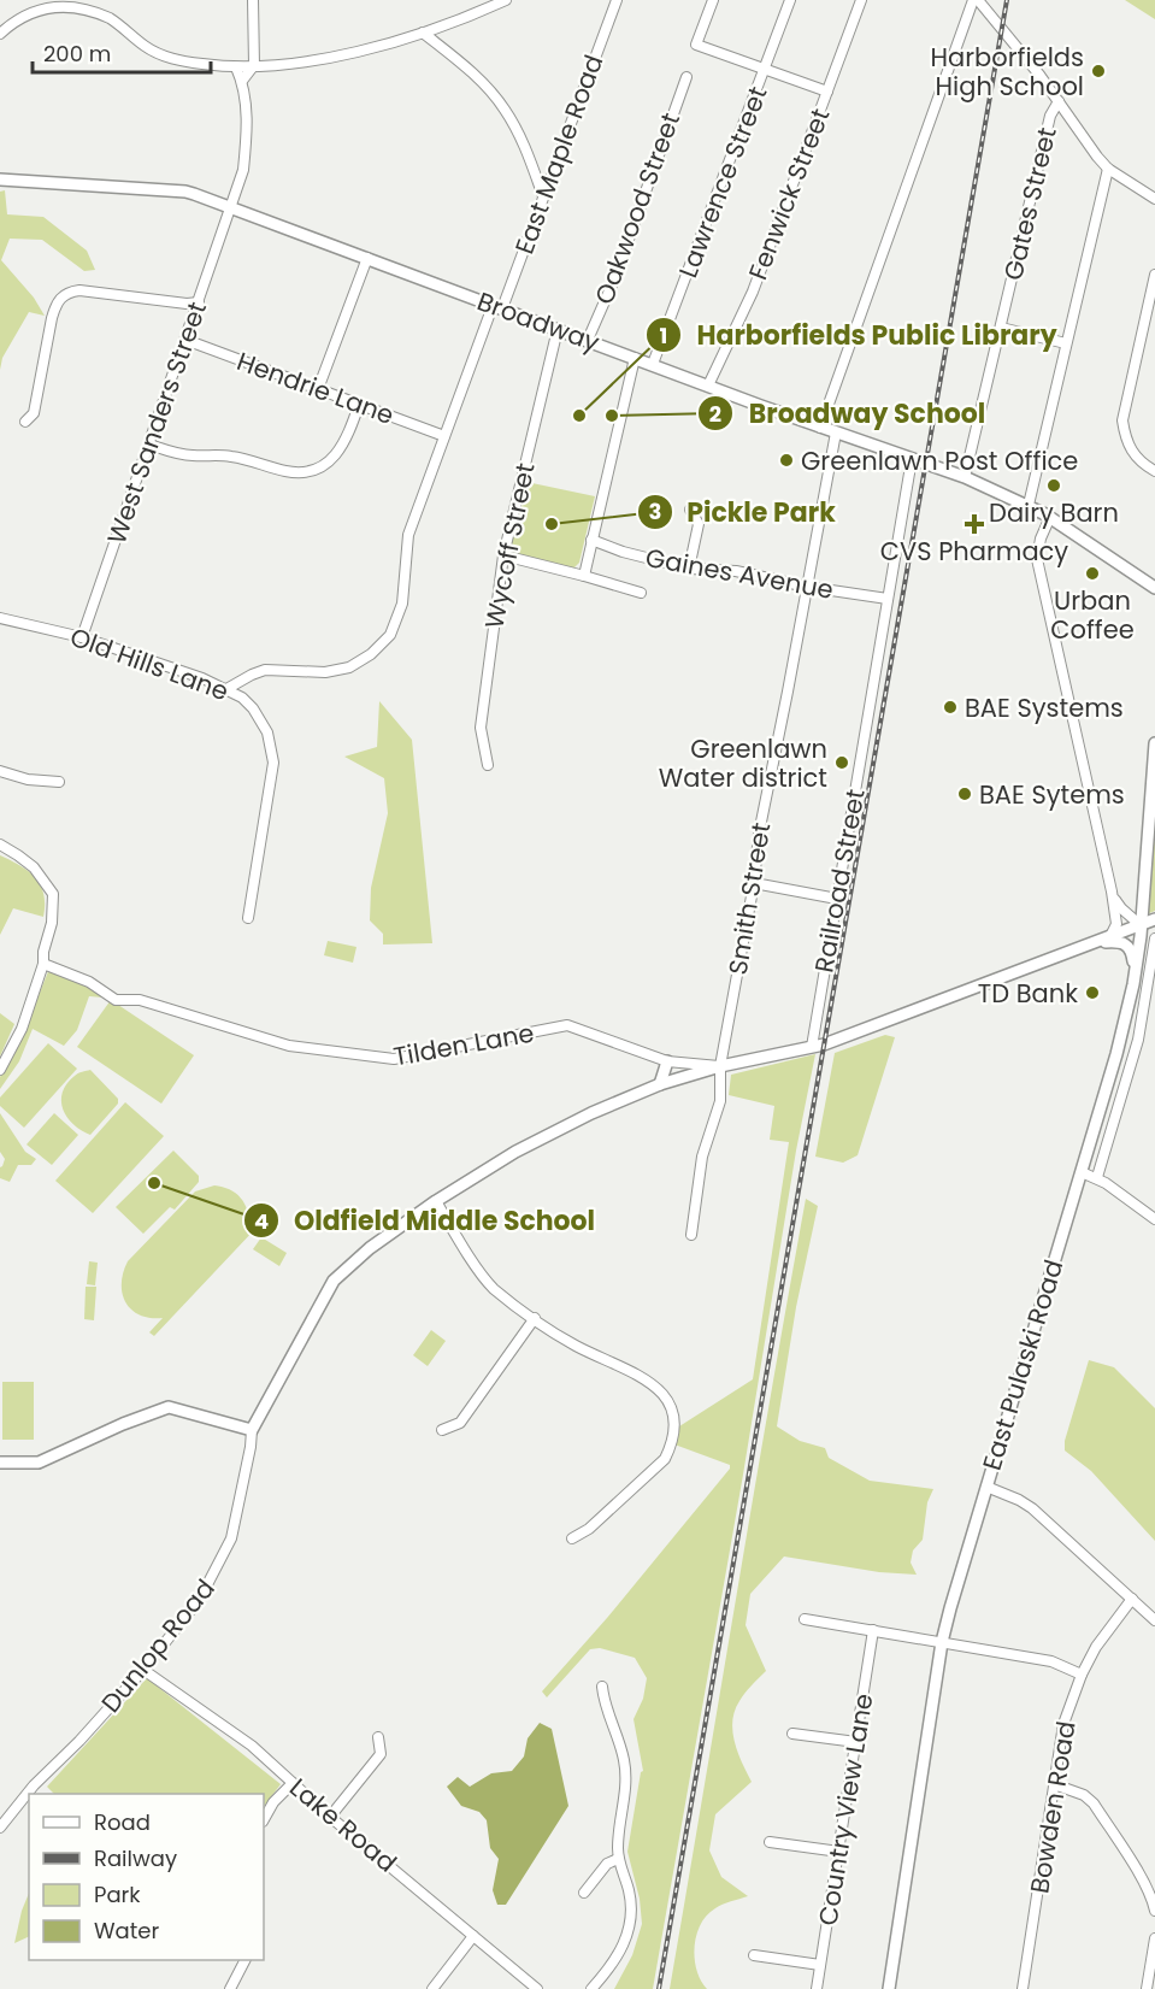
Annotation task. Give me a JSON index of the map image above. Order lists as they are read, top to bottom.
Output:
{
  "streets": {
    "main road": ["Broadway", "East Pulaski Road"],
    "street": [
      "East Maple Road",
      "Lawrence Street",
      "Fenwick Street",
      "Gates Street",
      "Oakwood Street",
      "Hendrie Lane",
      "West Sanders Street",
      "Wycoff Street",
      "Gaines Avenue",
      "Old Hills Lane",
      "Railroad Street",
      "Smith Street",
      "Tilden Lane",
      "Dunlop Road",
      "Bowden Road",
      "Country View Lane",
      "Lake Road"
    ]
  },
  "crossings": [
    ["East Maple Road", "Broadway"],
    ["East Maple Road", "Hendrie Lane"],
    ["East Maple Road", "Old Hills Lane"],
    ["Lawrence Street", "Broadway"],
    ["Fenwick Street", "Broadway"],
    ["Gates Street", "Broadway"],
    ["Oakwood Street", "Broadway"],
    ["Broadway", "West Sanders Street"],
    ["Broadway", "Wycoff Street"],
    ["Broadway", "Railroad Street"],
    ["Broadway", "Smith Street"],
    ["Hendrie Lane", "West Sanders Street"],
    ["West Sanders Street", "Old Hills Lane"],
    ["Gaines Avenue", "Railroad Street"],
    ["Gaines Avenue", "Smith Street"],
    ["Smith Street", "Tilden Lane"],
    ["Dunlop Road", "Lake Road"]
  ],
  "places": {
    "other": [
      "Harborfields High School",
      "Harborfields Public Library",
      "Broadway School",
      "Greenlawn Post Office",
      "Dairy Barn",
      "Pickle Park",
      "Urban Coffee",
      "BAE Systems",
      "Greenlawn Water district",
      "BAE Sytems",
      "TD Bank",
      "Oldfield Middle School"
    ],
    "health": ["CVS Pharmacy"]
  },
  "legend": [
    "Road",
    "Railway",
    "Park",
    "Water"
  ],
  "scale_bar": "200 m"
}
